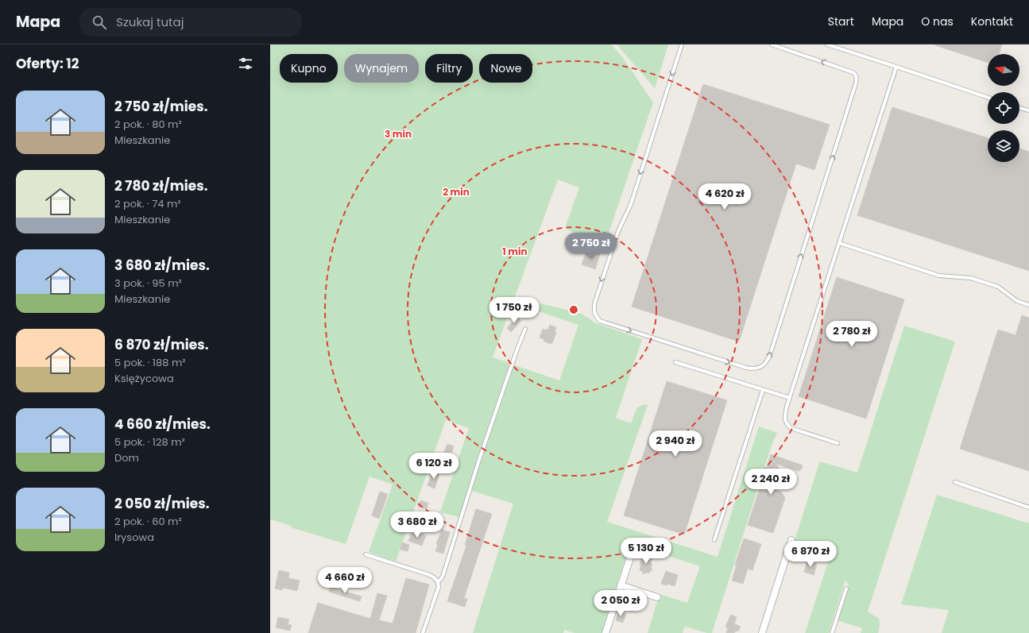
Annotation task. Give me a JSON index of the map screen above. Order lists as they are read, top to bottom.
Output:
{
  "north": "left",
  "page": {
    "header": "Mapa",
    "search": "Szukaj tutaj",
    "nav": [
      "Start",
      "Mapa",
      "O nas",
      "Kontakt"
    ],
    "heading": "Oferty: 12",
    "chip": [
      "Kupno",
      "Wynajem",
      "Filtry",
      "Nowe"
    ],
    "list": [
      {
        "name": "2 750 zł/mies.",
        "note": "2 pok. · 80 m² · Mieszkanie"
      },
      {
        "name": "2 780 zł/mies.",
        "note": "2 pok. · 74 m² · Mieszkanie"
      },
      {
        "name": "3 680 zł/mies.",
        "note": "3 pok. · 95 m² · Mieszkanie"
      },
      {
        "name": "6 870 zł/mies.",
        "note": "5 pok. · 188 m² · Księżycowa"
      },
      {
        "name": "4 660 zł/mies.",
        "note": "5 pok. · 128 m² · Dom"
      },
      {
        "name": "2 050 zł/mies.",
        "note": "2 pok. · 60 m² · Irysowa"
      }
    ],
    "price": [
      "4 620 zł",
      "2 750 zł",
      "1 750 zł",
      "2 780 zł",
      "2 940 zł",
      "6 120 zł",
      "2 240 zł",
      "3 680 zł",
      "5 130 zł",
      "6 870 zł",
      "4 660 zł",
      "2 050 zł"
    ]
  },
  "rings": ["3 min", "2 min", "1 min"]
}
